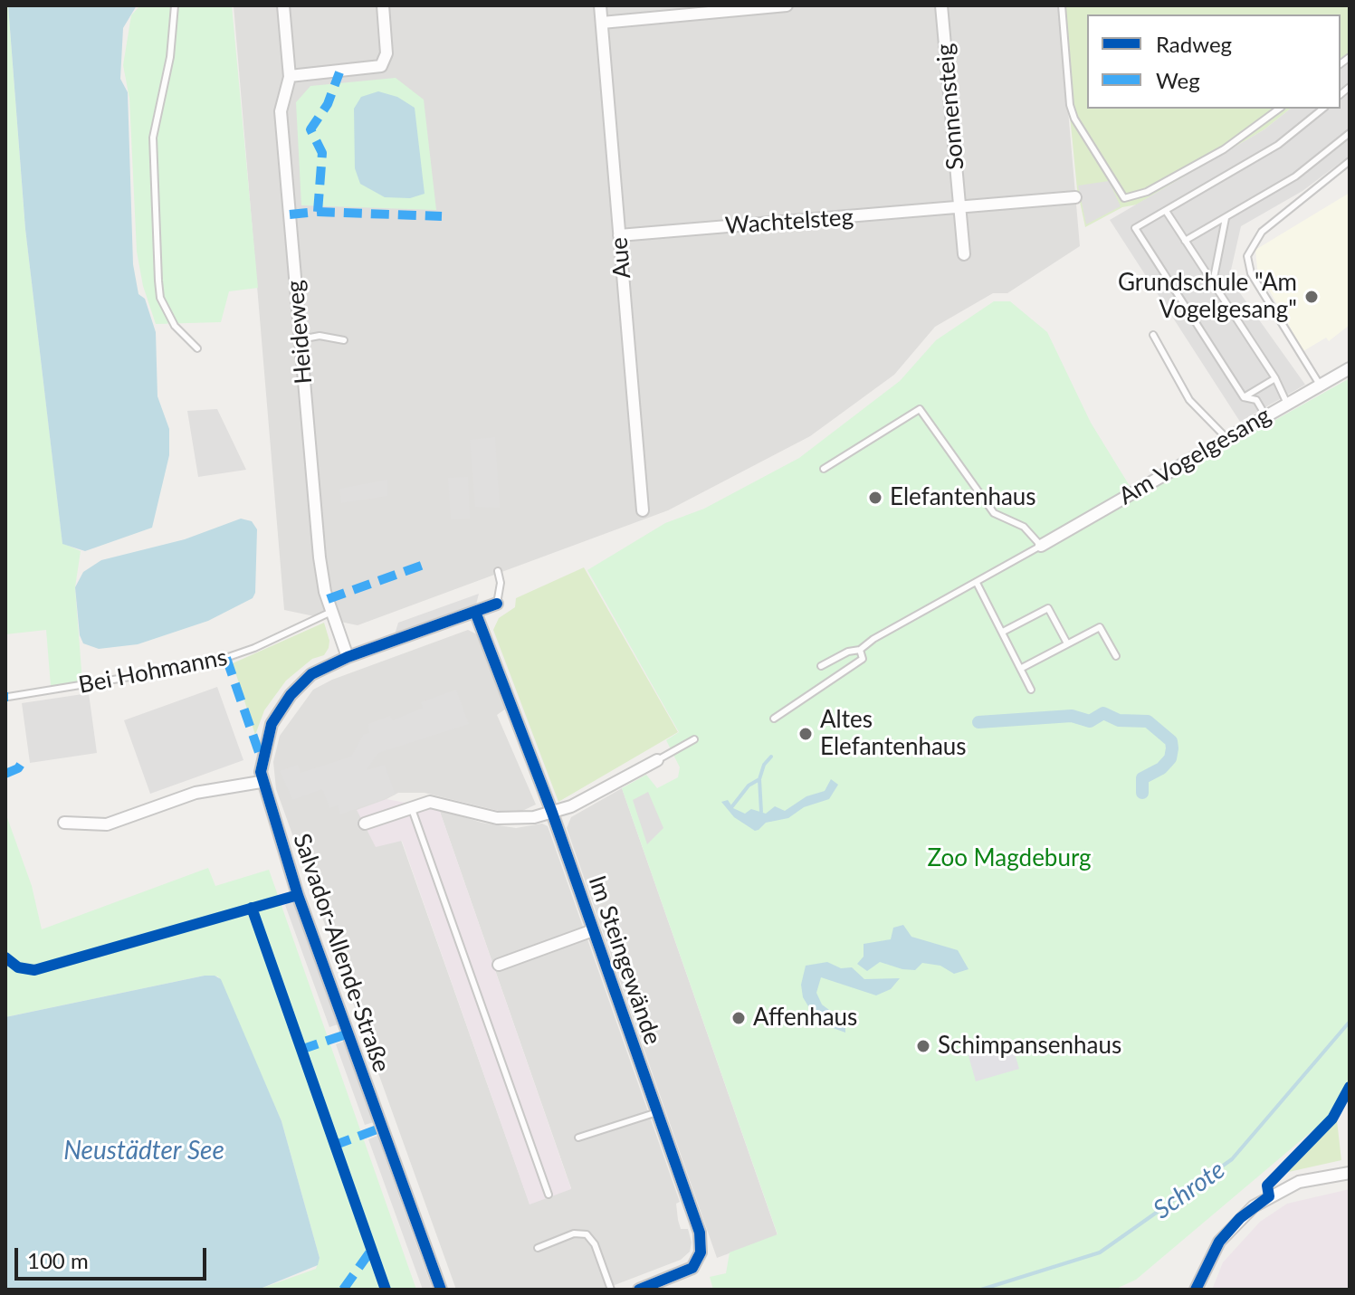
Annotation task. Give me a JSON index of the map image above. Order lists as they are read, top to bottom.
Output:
{
  "streets": {
    "street": [
      "Sonnensteig",
      "Wachtelsteg",
      "Aue",
      "Heideweg",
      "Am Vogelgesang",
      "Salvador-Allende-Straße",
      "Im Steingewände"
    ],
    "lane": ["Bei Hohmanns"]
  },
  "crossings": [
    ["Sonnensteig", "Wachtelsteg"],
    ["Wachtelsteg", "Aue"],
    ["Heideweg", "Bei Hohmanns"],
    ["Heideweg", "Salvador-Allende-Straße"]
  ],
  "water": ["Neustädter See", "Schrote"],
  "parks": ["Zoo Magdeburg"],
  "places": [
    "Grundschule \"Am Vogelgesang\"",
    "Elefantenhaus",
    "Altes Elefantenhaus",
    "Affenhaus",
    "Schimpansenhaus"
  ],
  "legend": ["Radweg", "Weg"],
  "scale_bar": "100 m"
}
